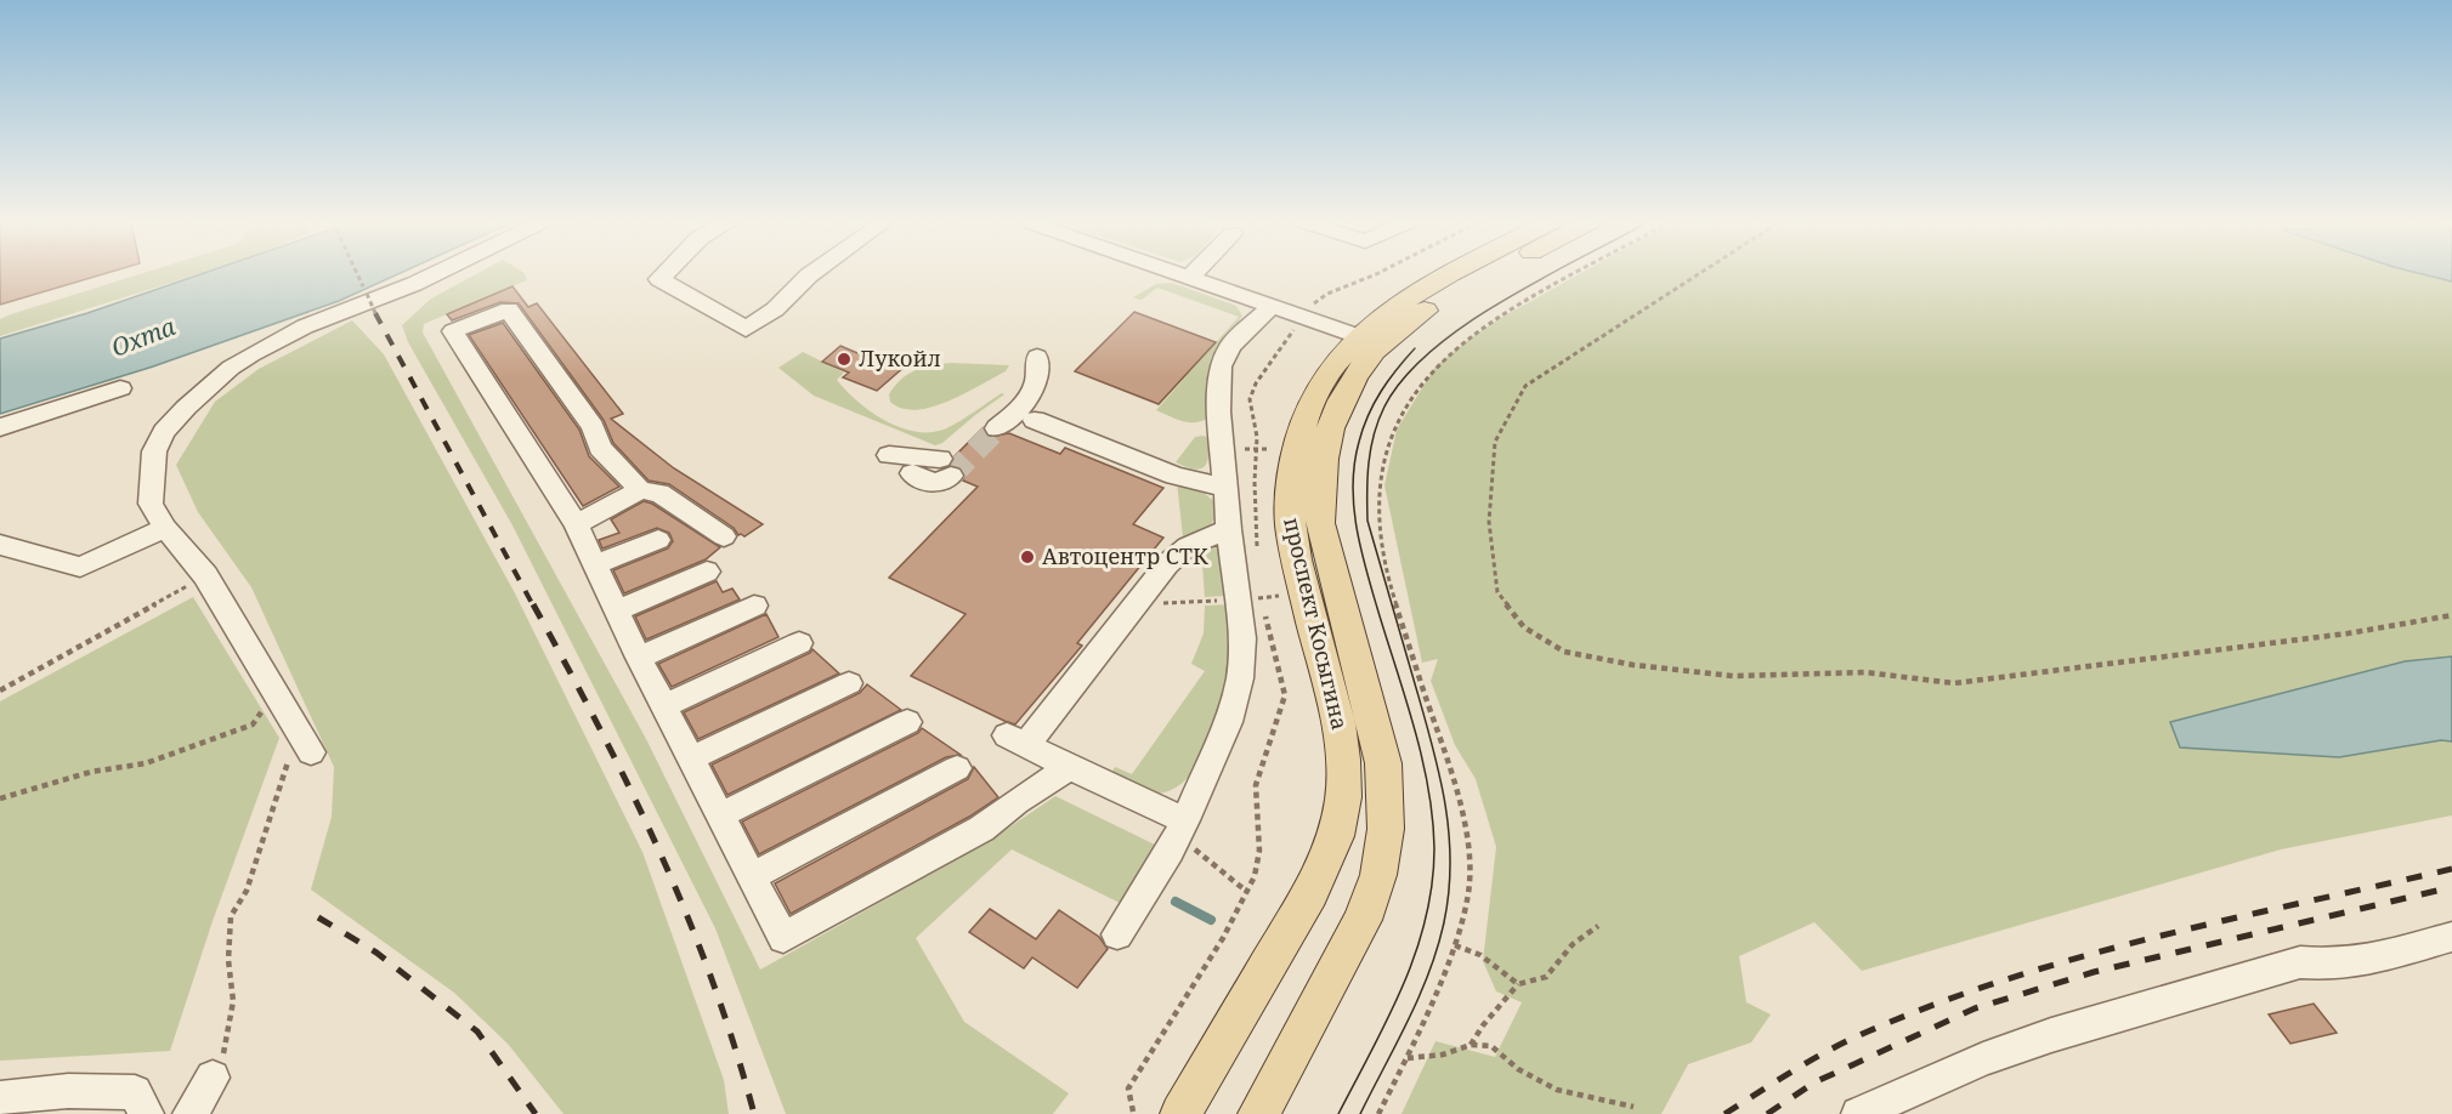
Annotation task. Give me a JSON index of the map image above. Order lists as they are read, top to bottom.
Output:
{
  "streets": {
    "main road": ["проспект Косыгина"]
  },
  "water": ["Охта"],
  "places": ["Лукойл", "Автоцентр СТК"]
}
